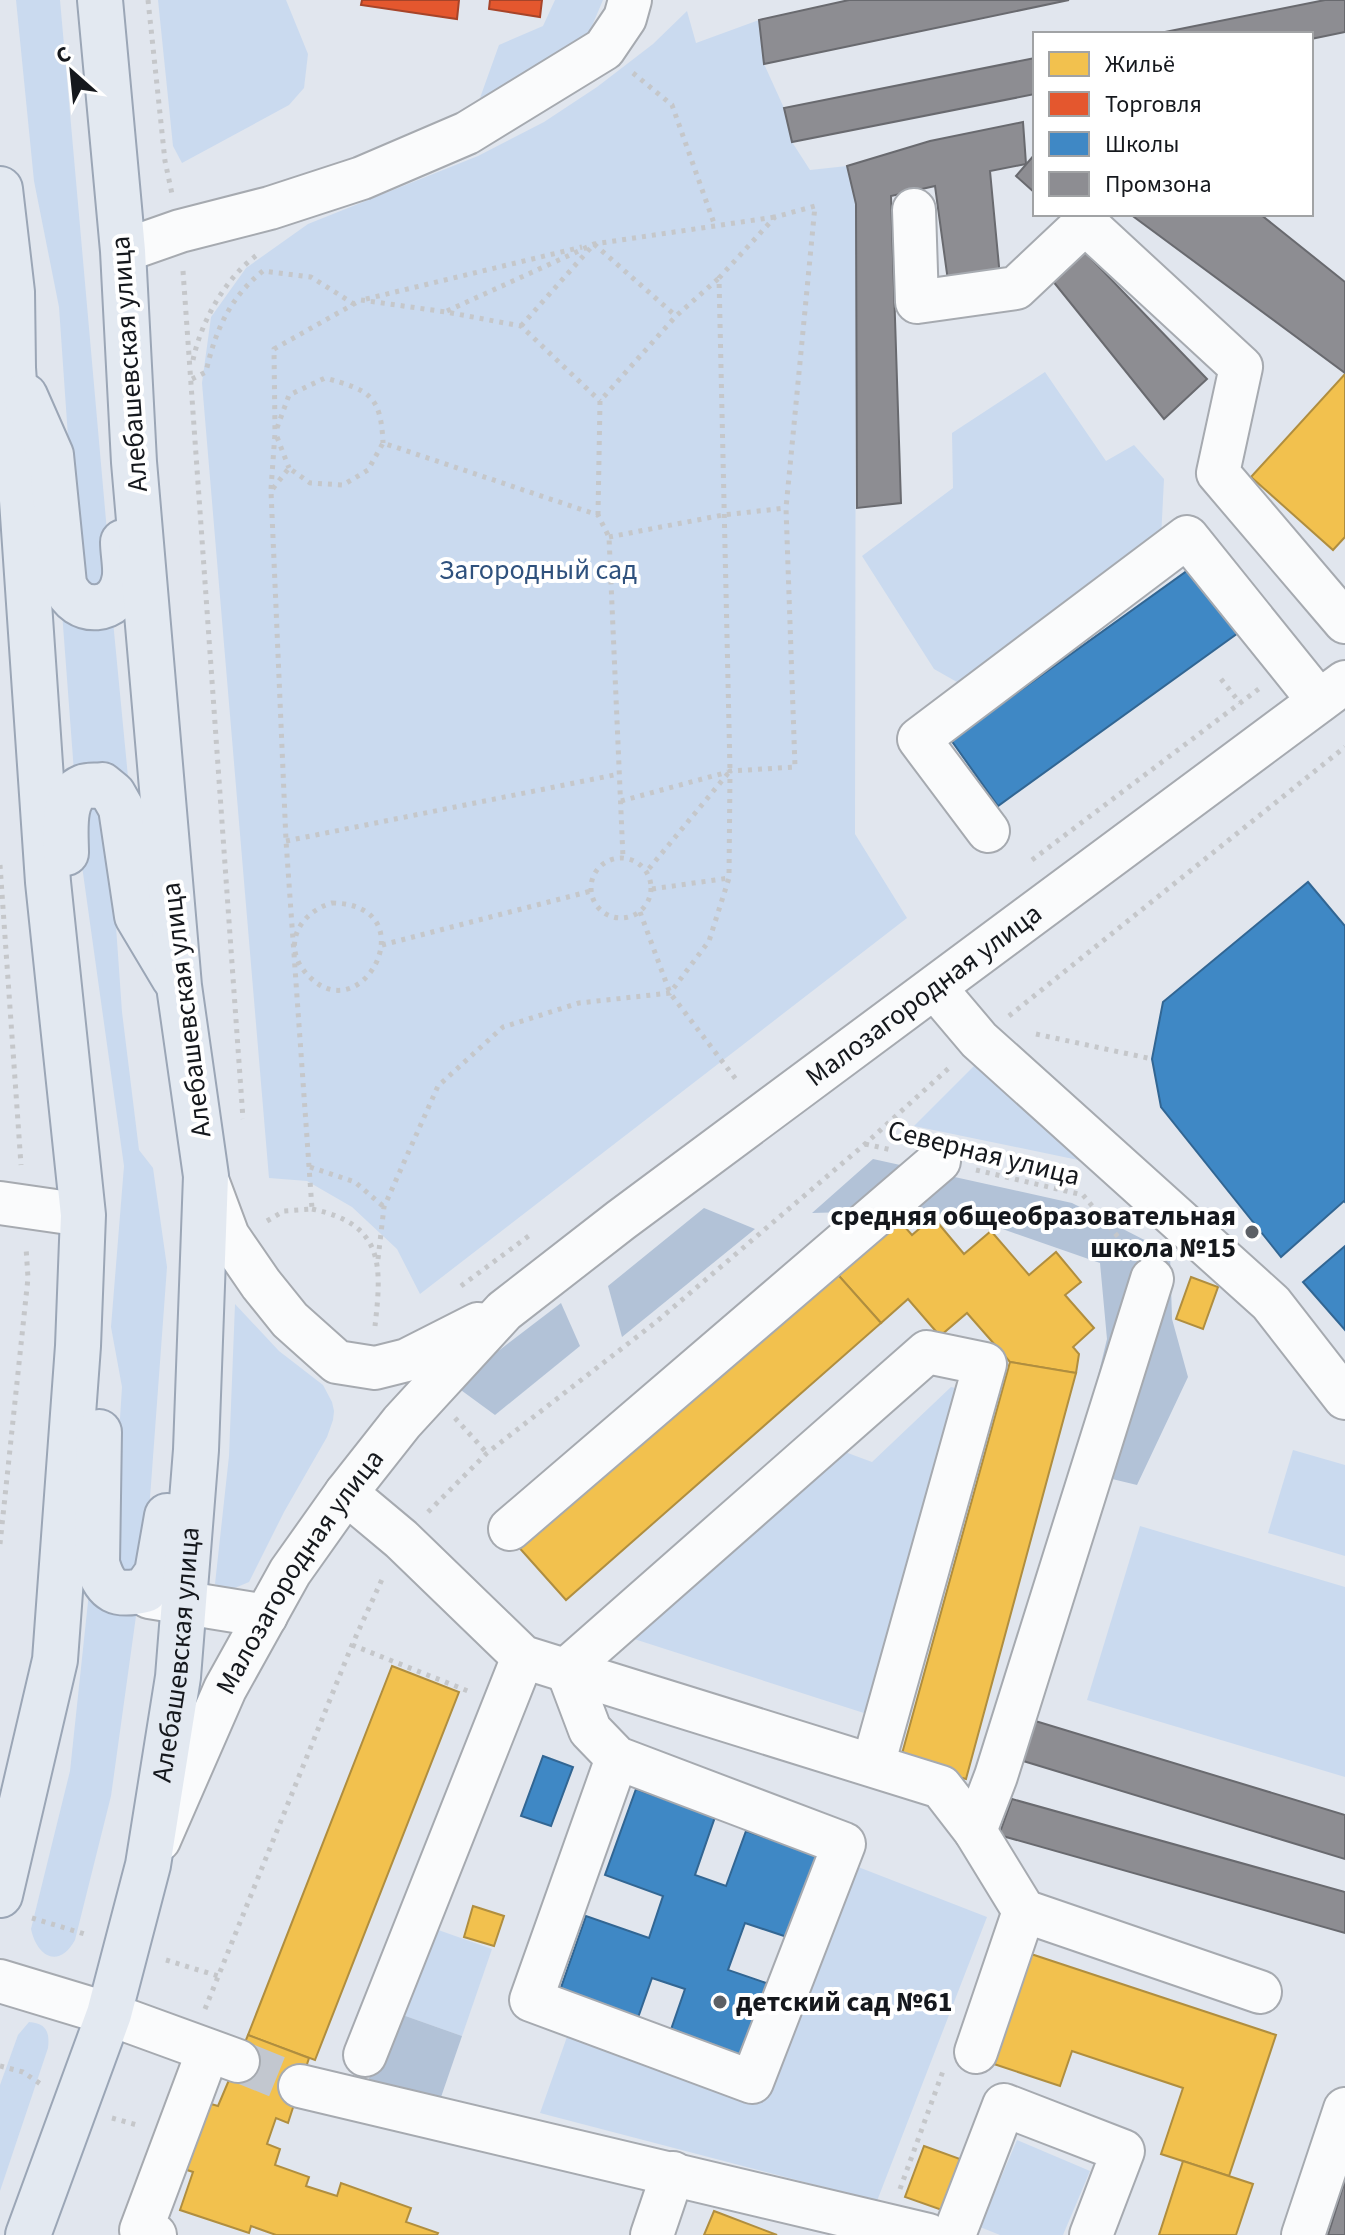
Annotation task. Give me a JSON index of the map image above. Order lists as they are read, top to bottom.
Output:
{
  "streets": {
    "main road": ["Алебашевская улица"],
    "street": ["Малозагородная улица"],
    "path": ["Северная улица"]
  },
  "crossings": [
    ["Алебашевская улица", "Малозагородная улица"]
  ],
  "parks": ["Загородный сад"],
  "places": ["средняя общеобразовательная школа №15", "детский сад №61"],
  "legend": [
    "Жильё",
    "Торговля",
    "Школы",
    "Промзона"
  ],
  "north": "top left"
}
